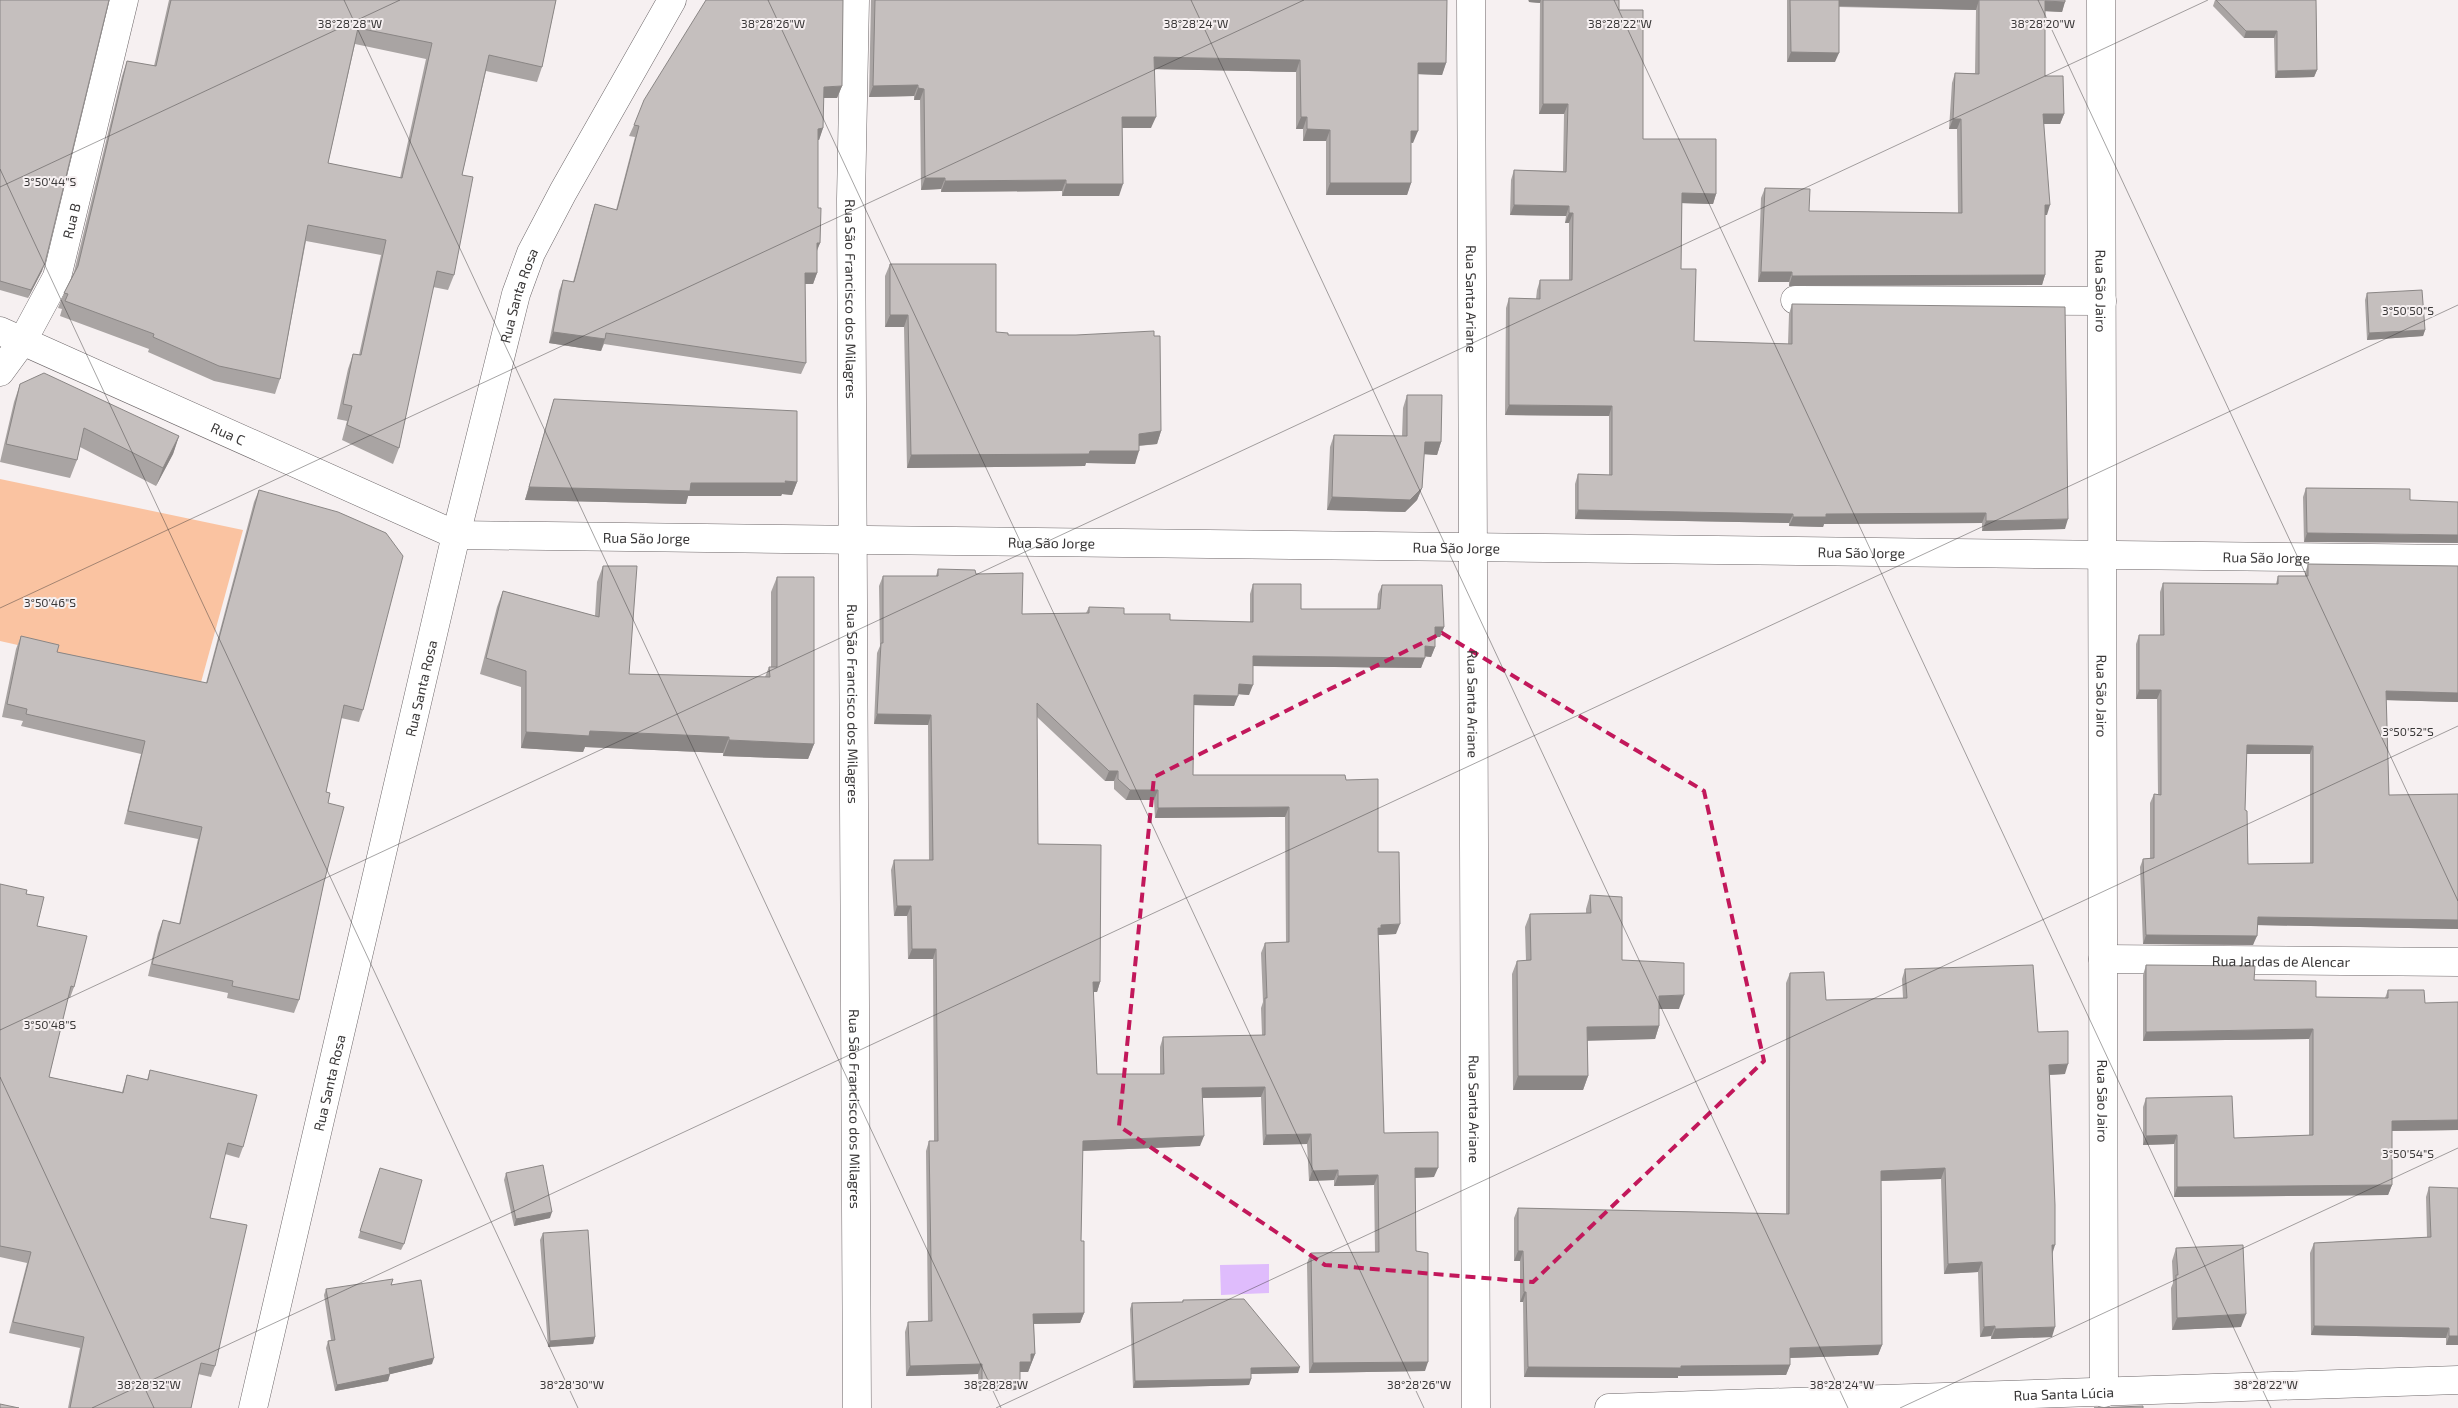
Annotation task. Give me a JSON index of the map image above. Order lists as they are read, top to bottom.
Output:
{
  "streets": {
    "street": [
      "Rua B",
      "Rua São Jairo",
      "Rua Santa Rosa",
      "Rua São Francisco dos Milagres",
      "Rua Santa Ariane",
      "Rua C",
      "Rua São Jorge",
      "Rua Jardas de Alencar",
      "Rua Santa Lúcia"
    ]
  },
  "crossings": [
    ["Rua B", "Rua C"],
    ["Rua São Jairo", "Rua São Jorge"],
    ["Rua São Jairo", "Rua Jardas de Alencar"],
    ["Rua São Jairo", "Rua Santa Lúcia"],
    ["Rua Santa Rosa", "Rua C"],
    ["Rua Santa Rosa", "Rua São Jorge"],
    ["Rua São Francisco dos Milagres", "Rua São Jorge"],
    ["Rua Santa Ariane", "Rua São Jorge"],
    ["Rua C", "Rua São Jorge"]
  ],
  "coordinates": [
    "38°28'28\"W",
    "38°28'26\"W",
    "38°28'24\"W",
    "38°28'22\"W",
    "38°28'20\"W",
    "3°50'44\"S",
    "3°50'50\"S",
    "3°50'46\"S",
    "3°50'52\"S",
    "3°50'48\"S",
    "3°50'54\"S",
    "38°28'32\"W",
    "38°28'30\"W"
  ]
}
